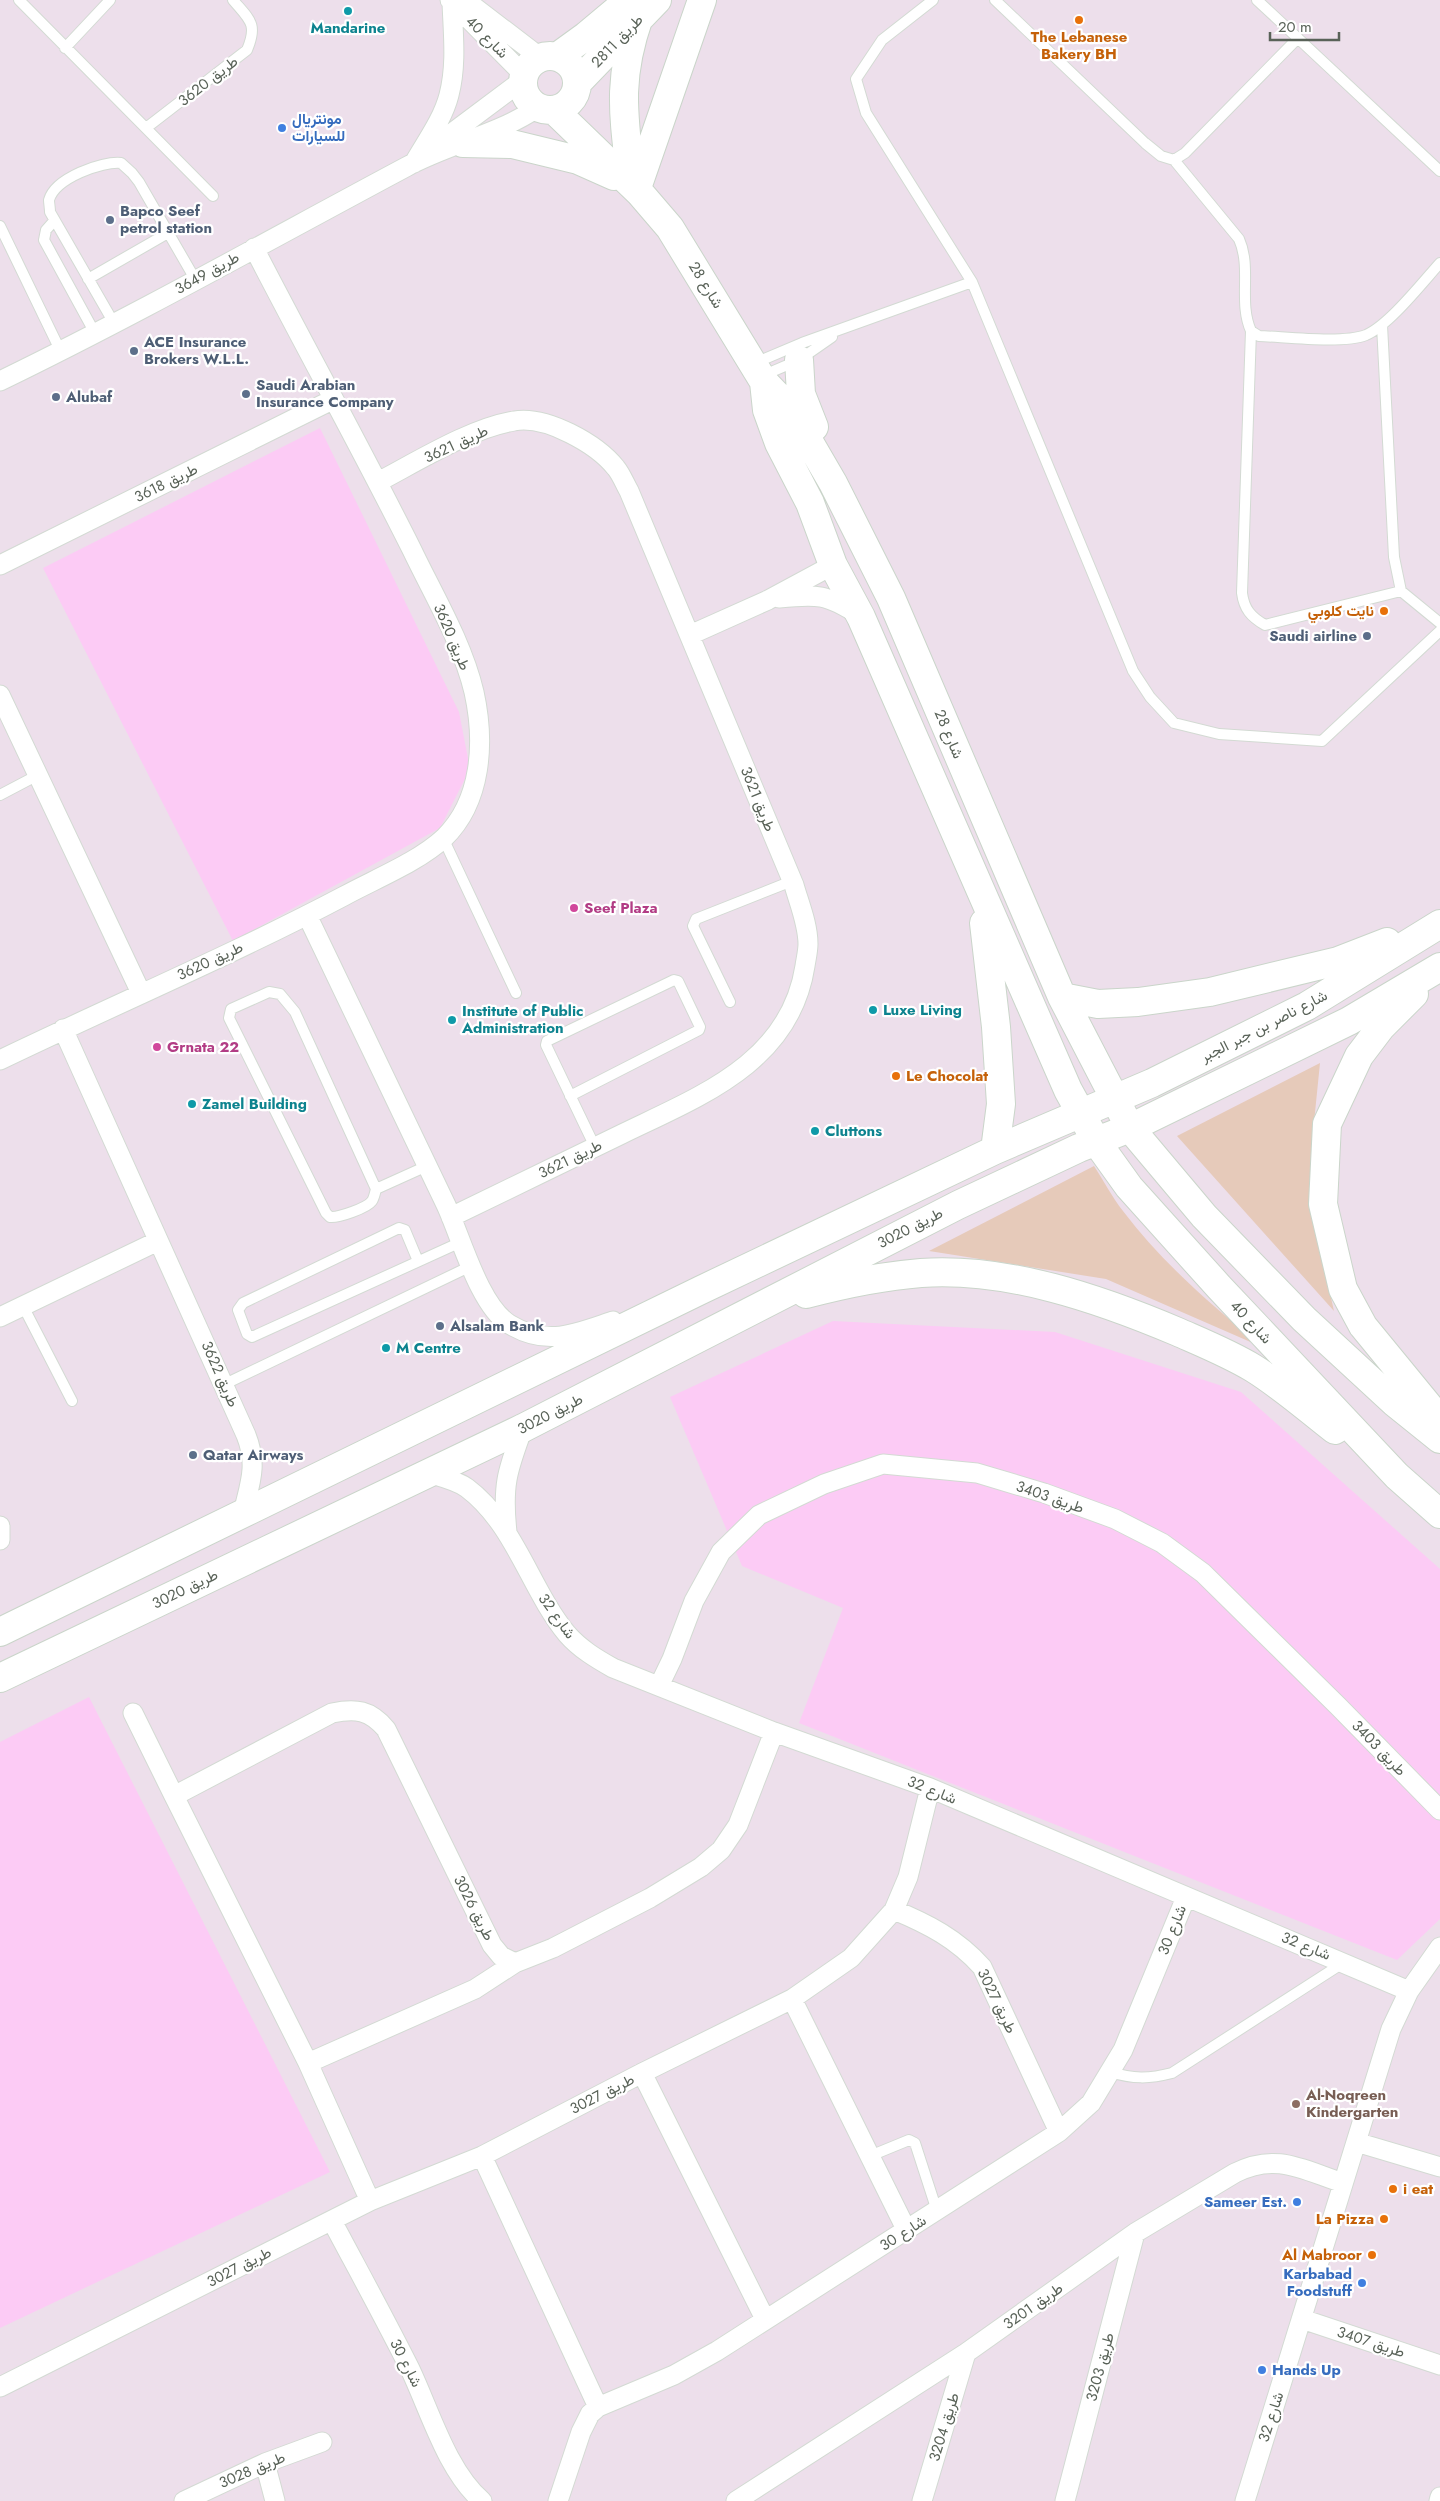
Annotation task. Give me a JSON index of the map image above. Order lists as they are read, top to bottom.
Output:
{
  "streets": {
    "street": [
      "شارع 40",
      "طريق 2811",
      "طريق 3620",
      "طريق 3649",
      "شارع 28",
      "طريق 3621",
      "طريق 3618",
      "شارع ناصر بن جبر الجبر",
      "طريق 3020",
      "طريق 3622",
      "طريق 3403",
      "شارع 32",
      "طريق 3026",
      "شارع 30",
      "طريق 3027",
      "طريق 3201",
      "طريق 3407",
      "طريق 3203",
      "طريق 3204",
      "طريق 3028"
    ]
  },
  "crossings": [
    ["شارع 40", "طريق 2811"],
    ["شارع 40", "طريق 3649"],
    ["شارع 40", "شارع 28"],
    ["شارع 40", "شارع ناصر بن جبر الجبر"],
    ["شارع 40", "طريق 3020"],
    ["طريق 2811", "طريق 3649"],
    ["طريق 2811", "شارع 28"],
    ["طريق 3620", "طريق 3649"],
    ["طريق 3620", "طريق 3621"],
    ["طريق 3620", "طريق 3618"],
    ["طريق 3620", "طريق 3622"],
    ["طريق 3649", "شارع 28"],
    ["شارع 28", "شارع ناصر بن جبر الجبر"],
    ["شارع ناصر بن جبر الجبر", "طريق 3020"],
    ["طريق 3403", "شارع 32"],
    ["شارع 32", "شارع 30"],
    ["شارع 32", "طريق 3027"],
    ["شارع 32", "طريق 3201"],
    ["شارع 32", "طريق 3407"],
    ["شارع 30", "طريق 3027"],
    ["طريق 3201", "طريق 3203"],
    ["طريق 3201", "طريق 3204"]
  ],
  "places": [
    "Mandarine",
    "The Lebanese Bakery BH",
    "مونتريال للسيارات",
    "Bapco Seef petrol station",
    "ACE Insurance Brokers W.L.L.",
    "Saudi Arabian Insurance Company",
    "Alubaf",
    "نايت كلوبي",
    "Saudi airline",
    "Seef Plaza",
    "Luxe Living",
    "Institute of Public Administration",
    "Grnata 22",
    "Le Chocolat",
    "Zamel Building",
    "Cluttons",
    "Alsalam Bank",
    "M Centre",
    "Qatar Airways",
    "Al-Noqreen Kindergarten",
    "i eat",
    "Sameer Est.",
    "La Pizza",
    "Al Mabroor",
    "Karbabad Foodstuff",
    "Hands Up"
  ],
  "scale_bar": "20 m"
}
